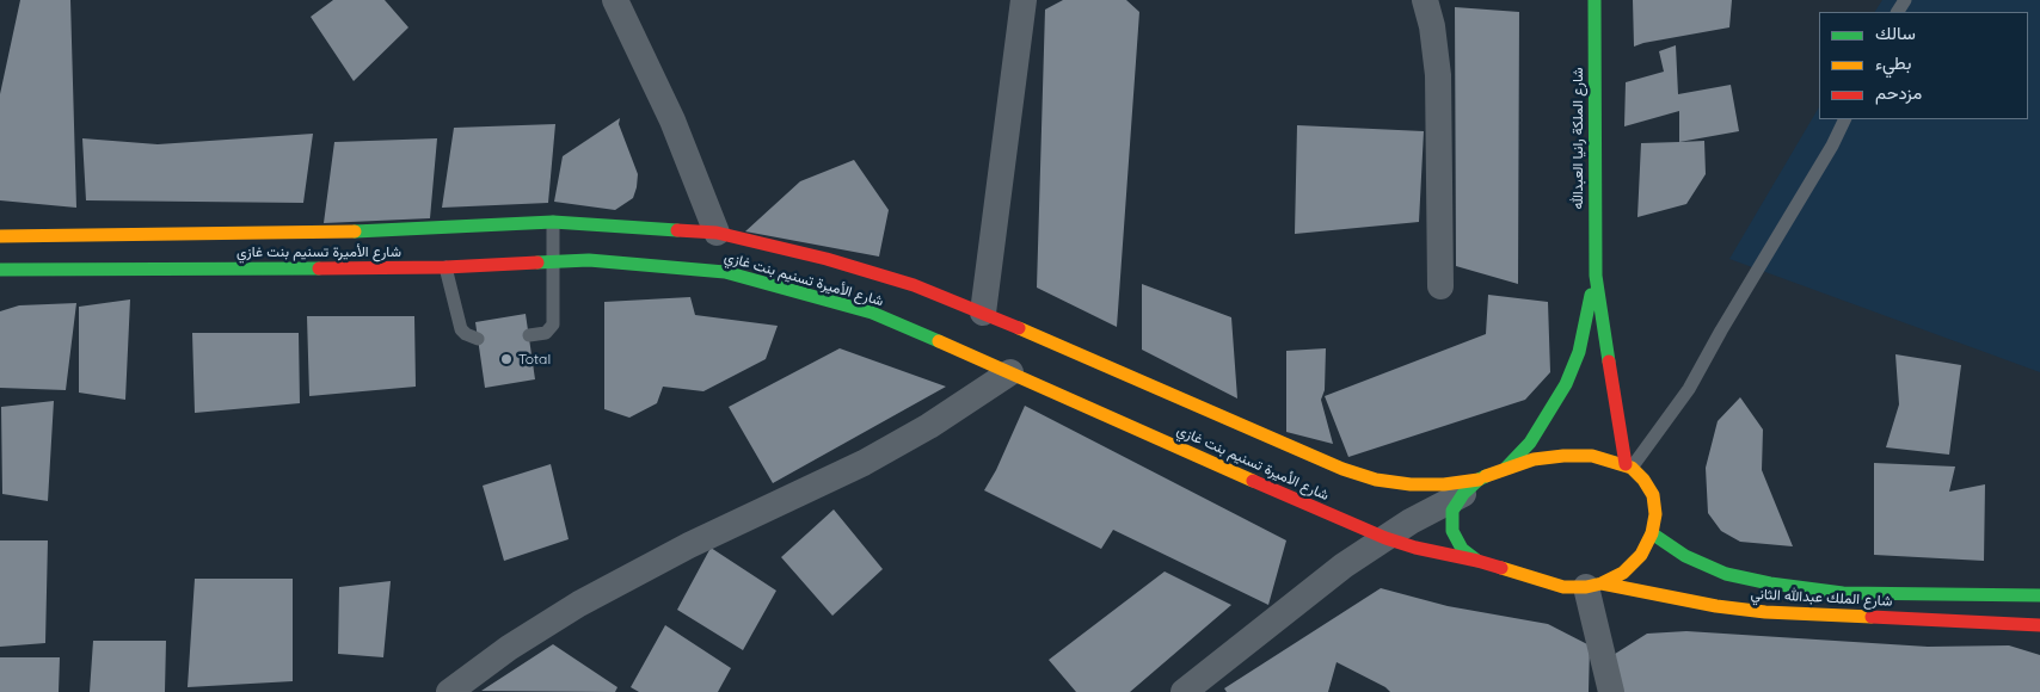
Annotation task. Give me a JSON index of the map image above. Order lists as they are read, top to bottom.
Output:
{
  "streets": {
    "main road": ["شارع الملكة رانيا العبدالله", "شارع الأميرة تسنيم بنت غازي", "شارع الملك عبدالله الثاني"]
  },
  "crossings": [
    ["شارع الملكة رانيا العبدالله", "شارع الأميرة تسنيم بنت غازي"],
    ["شارع الملكة رانيا العبدالله", "شارع الملك عبدالله الثاني"],
    ["شارع الأميرة تسنيم بنت غازي", "شارع الملك عبدالله الثاني"]
  ],
  "places": ["Total"],
  "legend": ["سالك", "بطيء", "مزدحم"]
}
